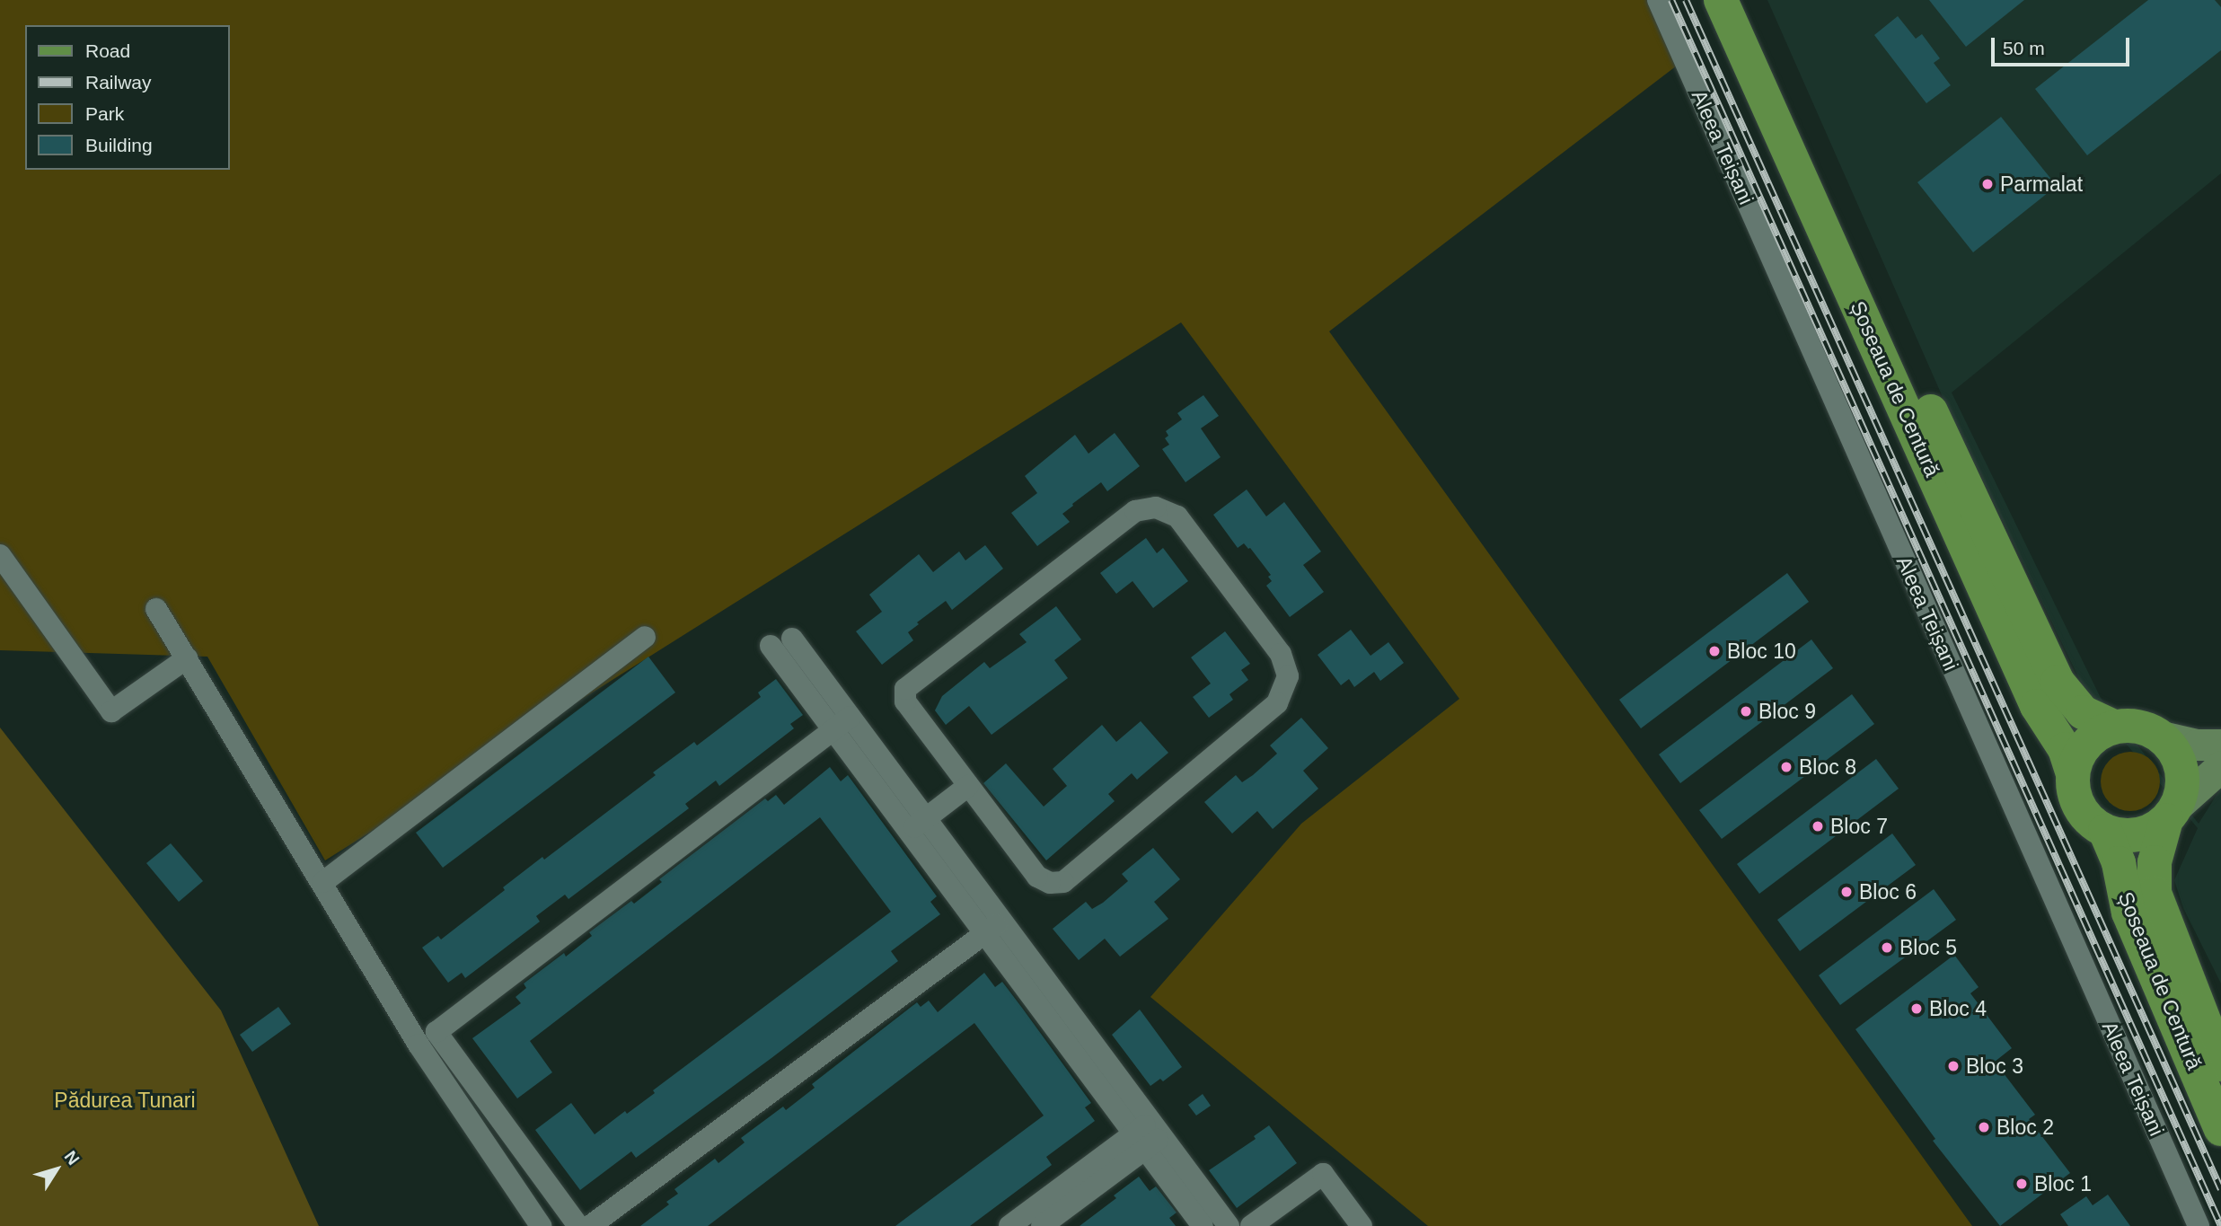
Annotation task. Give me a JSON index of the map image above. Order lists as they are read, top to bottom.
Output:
{
  "streets": {
    "main road": ["Șoseaua de Centură"],
    "street": ["Aleea Teișani"]
  },
  "parks": ["Pădurea Tunari"],
  "places": [
    "Parmalat",
    "Bloc 10",
    "Bloc 9",
    "Bloc 8",
    "Bloc 7",
    "Bloc 6",
    "Bloc 5",
    "Bloc 4",
    "Bloc 3",
    "Bloc 2",
    "Bloc 1"
  ],
  "legend": [
    "Road",
    "Railway",
    "Park",
    "Building"
  ],
  "scale_bar": "50 m",
  "north": "top right"
}
